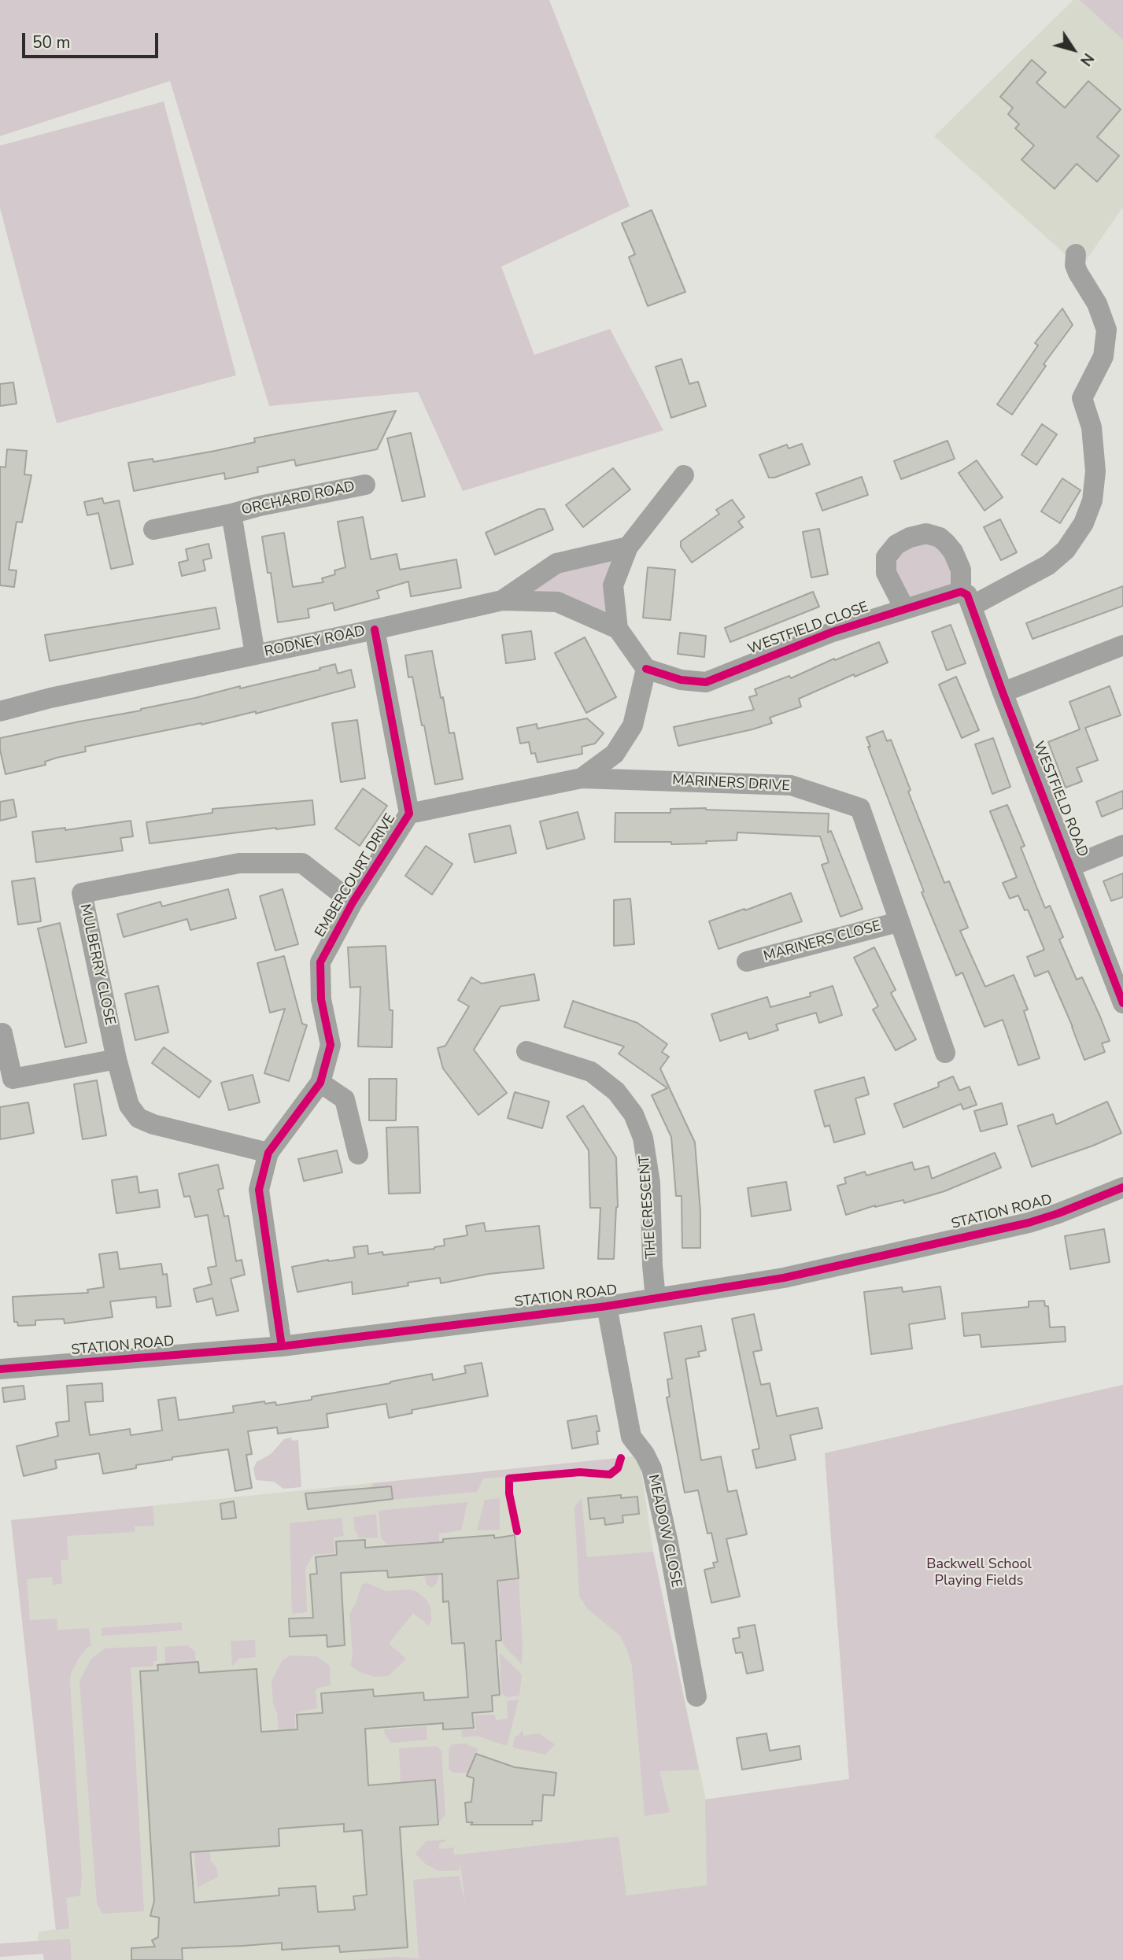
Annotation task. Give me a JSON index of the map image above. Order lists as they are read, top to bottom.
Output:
{
  "streets": {
    "street": [
      "ORCHARD ROAD",
      "WESTFIELD CLOSE",
      "RODNEY ROAD",
      "MARINERS DRIVE",
      "WESTFIELD ROAD",
      "EMBERCOURT DRIVE",
      "MARINERS CLOSE",
      "MULBERRY CLOSE",
      "THE CRESCENT",
      "STATION ROAD",
      "MEADOW CLOSE"
    ]
  },
  "crossings": [
    ["ORCHARD ROAD", "RODNEY ROAD"],
    ["WESTFIELD CLOSE", "WESTFIELD ROAD"],
    ["RODNEY ROAD", "EMBERCOURT DRIVE"],
    ["MARINERS DRIVE", "EMBERCOURT DRIVE"],
    ["MARINERS DRIVE", "MARINERS CLOSE"],
    ["EMBERCOURT DRIVE", "MULBERRY CLOSE"],
    ["EMBERCOURT DRIVE", "STATION ROAD"],
    ["THE CRESCENT", "STATION ROAD"],
    ["STATION ROAD", "MEADOW CLOSE"]
  ],
  "parks": ["Backwell School Playing Fields"],
  "scale_bar": "50 m",
  "north": "bottom right"
}
